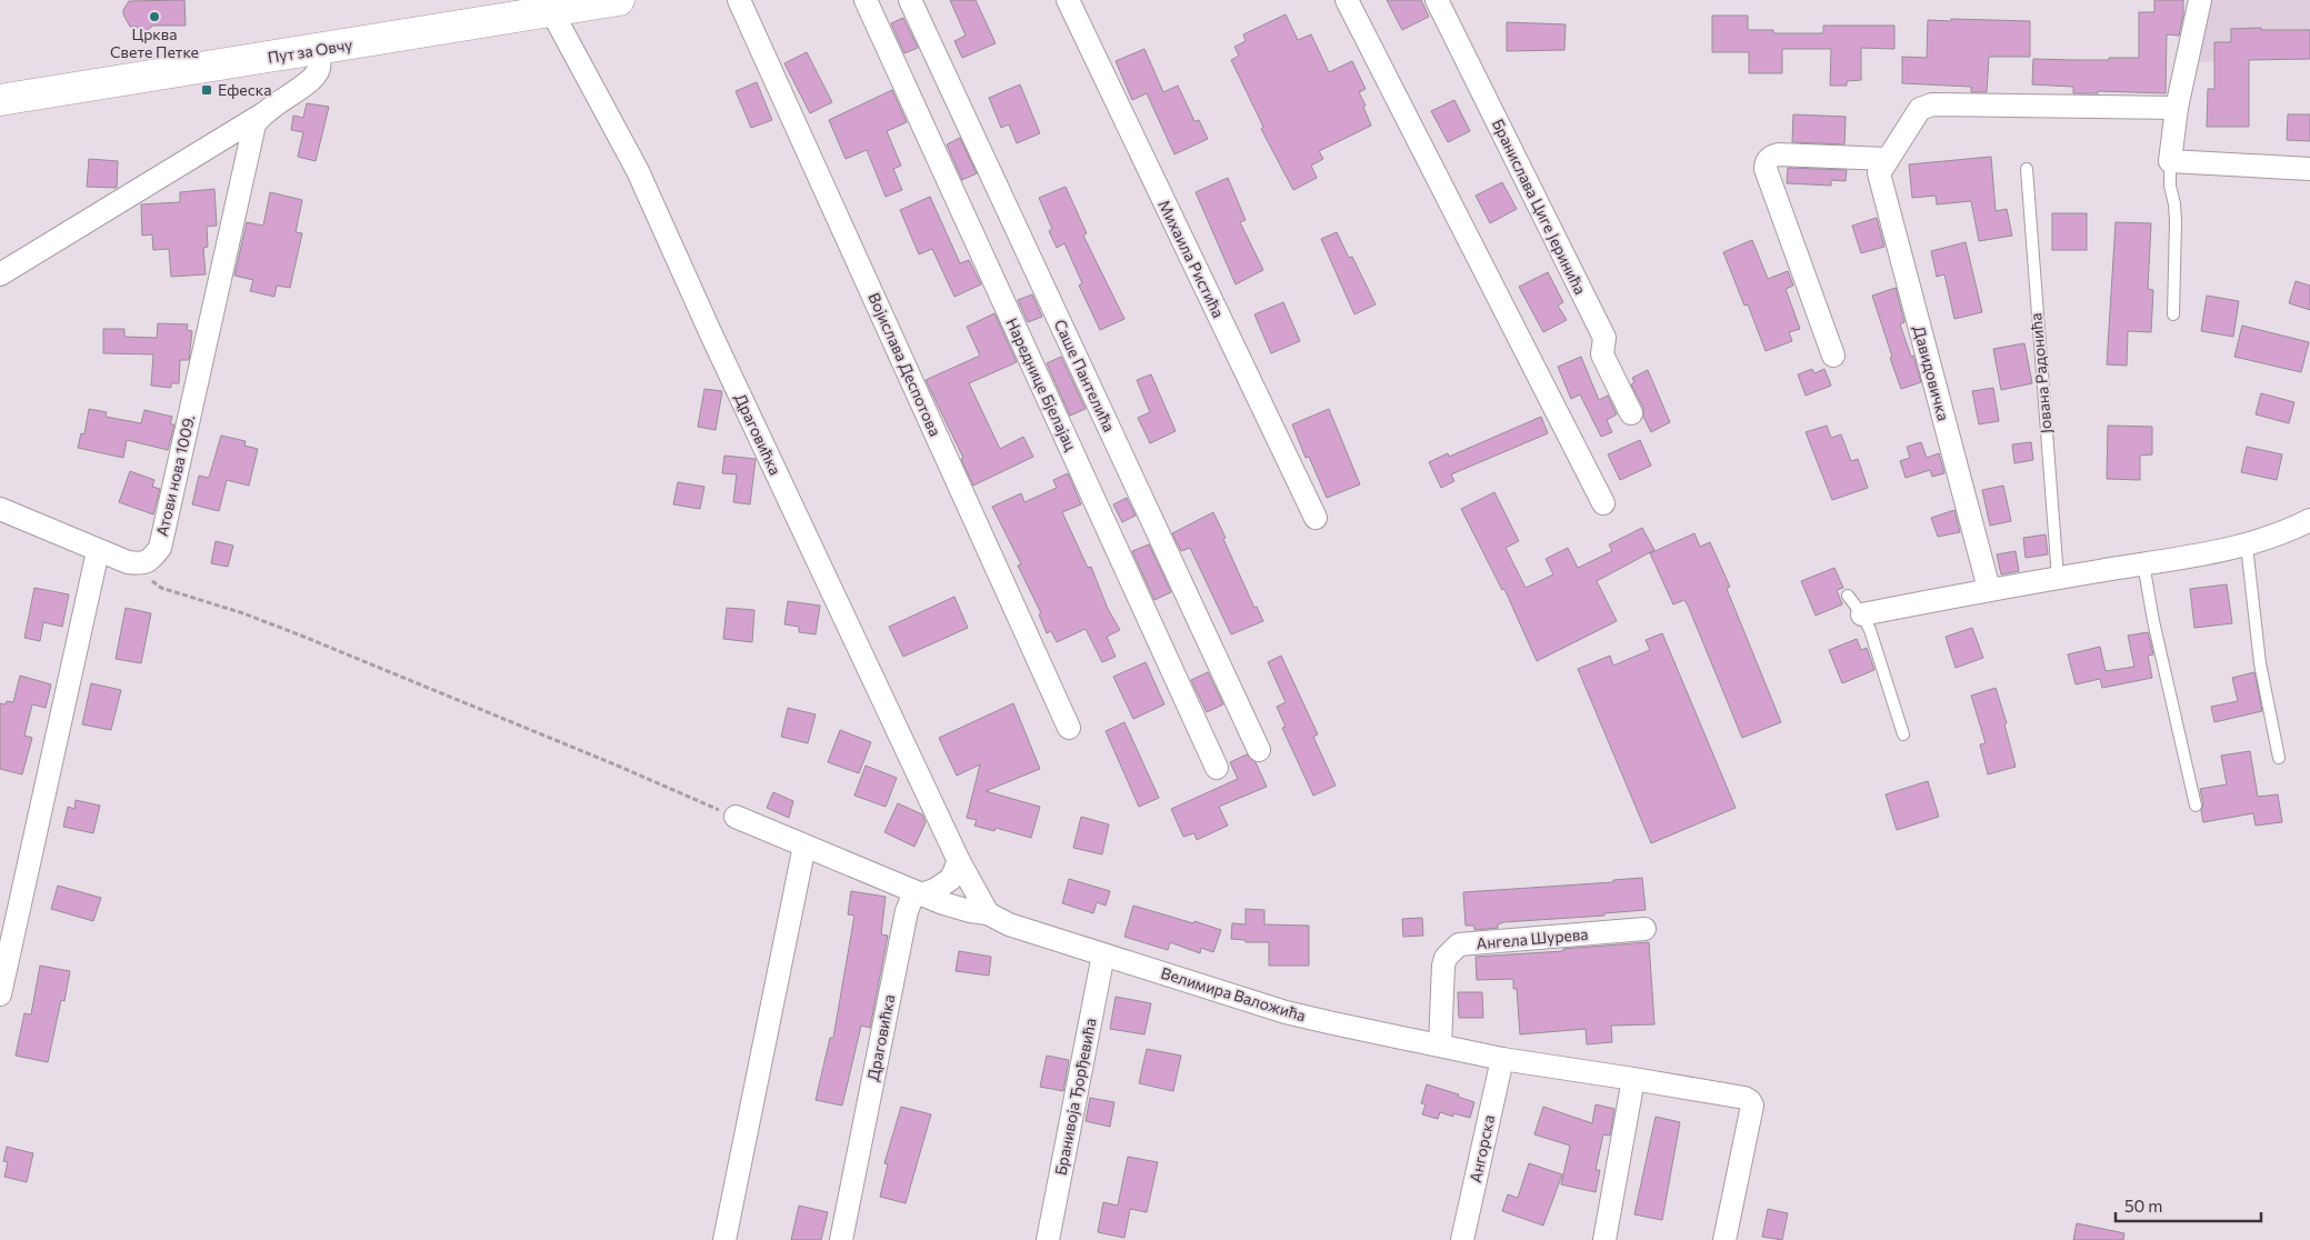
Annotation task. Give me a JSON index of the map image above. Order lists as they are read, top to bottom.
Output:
{
  "streets": {
    "street": [
      "Пут за Овчу",
      "Бранислава Циге Јеринића",
      "Михаила Ристића",
      "Војислава Деспотова",
      "Давидовичка",
      "Саше Пантелића",
      "Нареднице Бјелајац",
      "Драговићка",
      "Атови нова 1009.",
      "Ангела Шурева",
      "Велимира Валожића",
      "Бранивоја Ђорђевића",
      "Ангорска"
    ],
    "lane": ["Јована Радонића"]
  },
  "crossings": [
    ["Пут за Овчу", "Драговићка"],
    ["Пут за Овчу", "Атови нова 1009."],
    ["Драговићка", "Велимира Валожића"],
    ["Ангела Шурева", "Велимира Валожића"],
    ["Велимира Валожића", "Бранивоја Ђорђевића"],
    ["Велимира Валожића", "Ангорска"]
  ],
  "places": {
    "other": ["Црква Свете Петке"],
    "transit": ["Ефеска"]
  },
  "scale_bar": "50 m"
}
